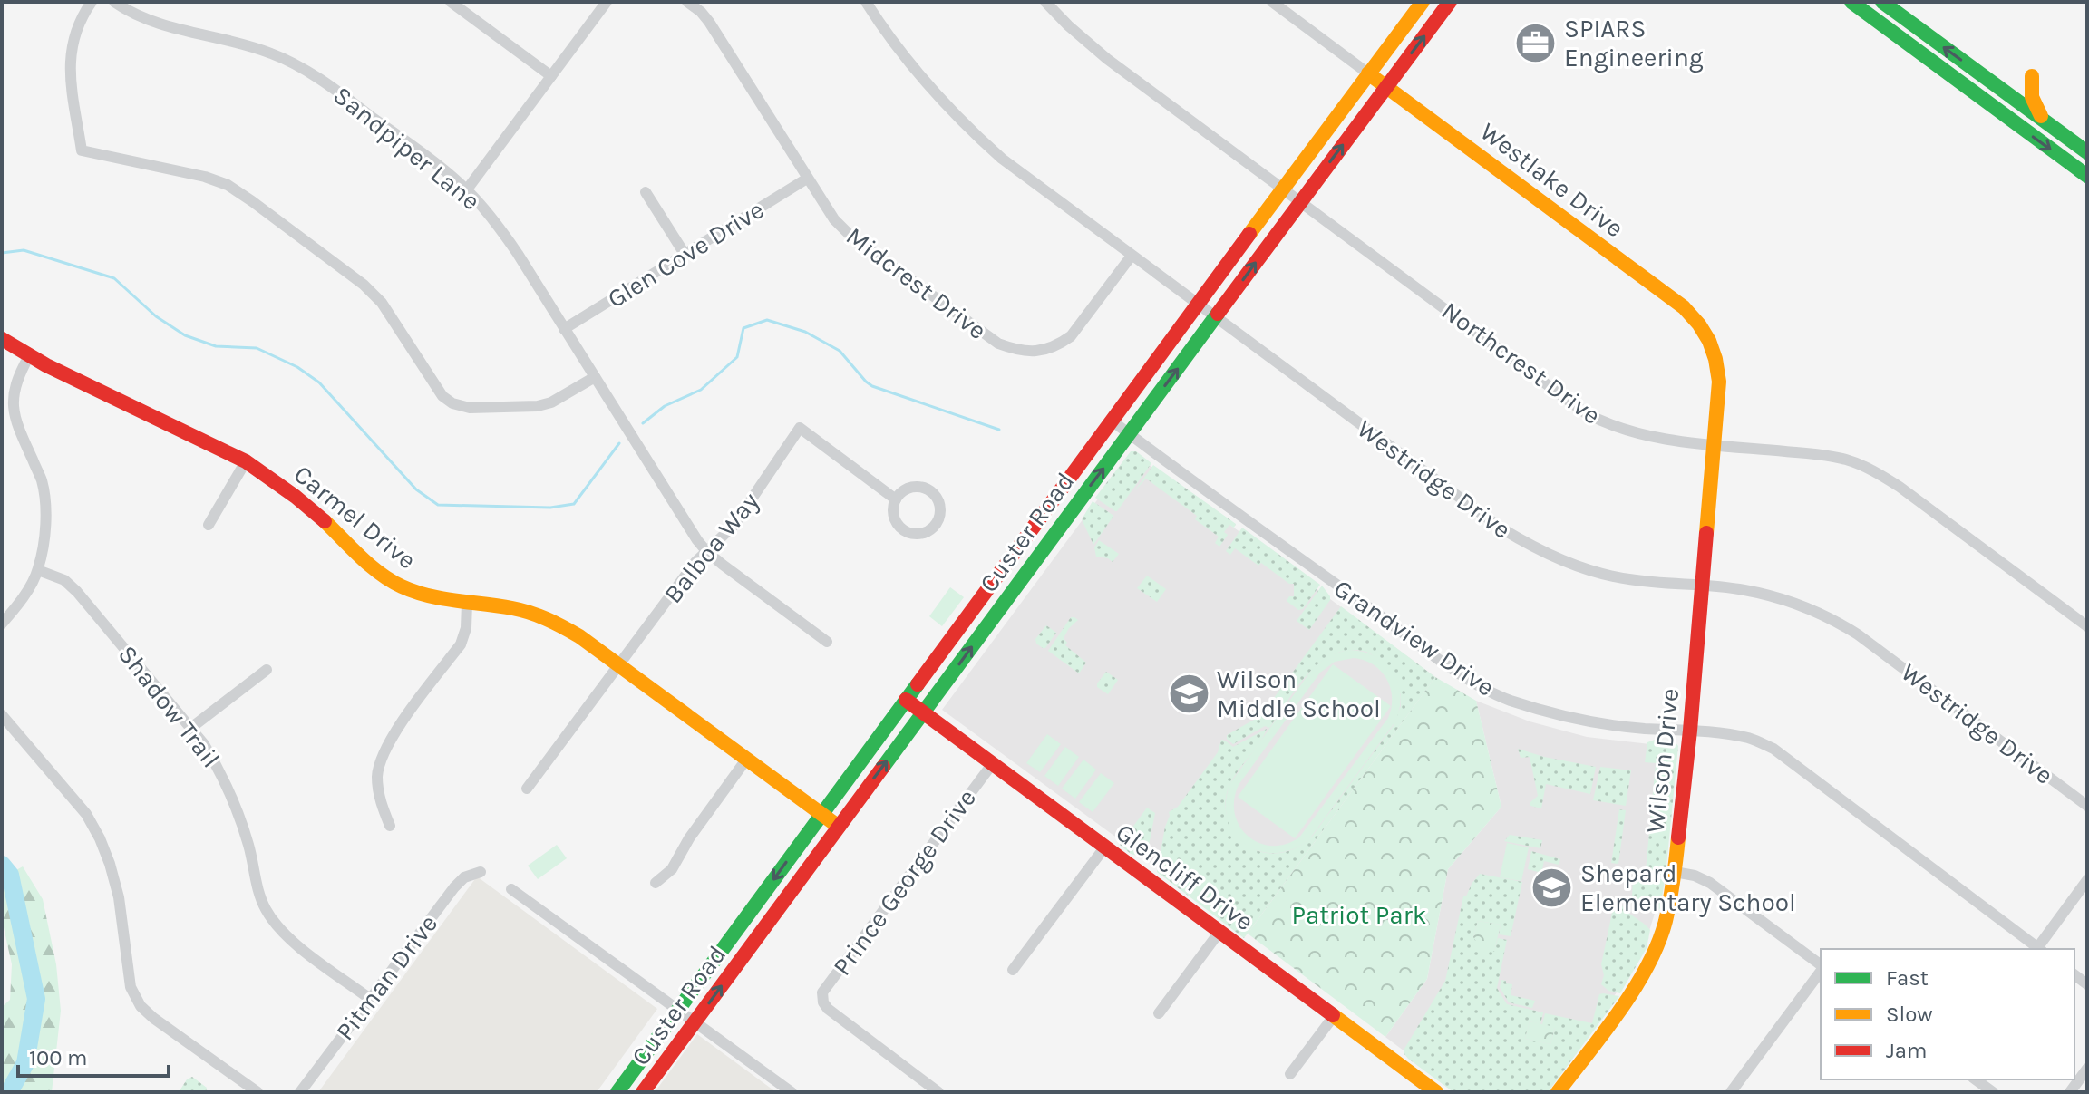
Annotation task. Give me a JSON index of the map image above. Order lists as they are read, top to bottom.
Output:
{
  "streets": {
    "main road": [
      "Westlake Drive",
      "Carmel Drive",
      "Custer Road",
      "Wilson Drive",
      "Glencliff Drive"
    ],
    "street": [
      "Sandpiper Lane",
      "Glen Cove Drive",
      "Midcrest Drive",
      "Northcrest Drive",
      "Westridge Drive",
      "Balboa Way",
      "Grandview Drive",
      "Shadow Trail",
      "Prince George Drive",
      "Pitman Drive"
    ]
  },
  "crossings": [
    ["Sandpiper Lane", "Glen Cove Drive"],
    ["Sandpiper Lane", "Balboa Way"],
    ["Westlake Drive", "Northcrest Drive"],
    ["Westlake Drive", "Custer Road"],
    ["Westlake Drive", "Wilson Drive"],
    ["Glen Cove Drive", "Midcrest Drive"],
    ["Midcrest Drive", "Westridge Drive"],
    ["Northcrest Drive", "Custer Road"],
    ["Northcrest Drive", "Wilson Drive"],
    ["Westridge Drive", "Custer Road"],
    ["Westridge Drive", "Wilson Drive"],
    ["Carmel Drive", "Custer Road"],
    ["Carmel Drive", "Balboa Way"],
    ["Custer Road", "Grandview Drive"],
    ["Custer Road", "Glencliff Drive"],
    ["Grandview Drive", "Wilson Drive"],
    ["Shadow Trail", "Pitman Drive"],
    ["Glencliff Drive", "Prince George Drive"]
  ],
  "parks": ["Patriot Park"],
  "places": {
    "office": ["SPIARS Engineering"],
    "school or university": ["Wilson Middle School", "Shepard Elementary School"]
  },
  "legend": ["Fast", "Slow", "Jam"],
  "scale_bar": "100 m"
}
